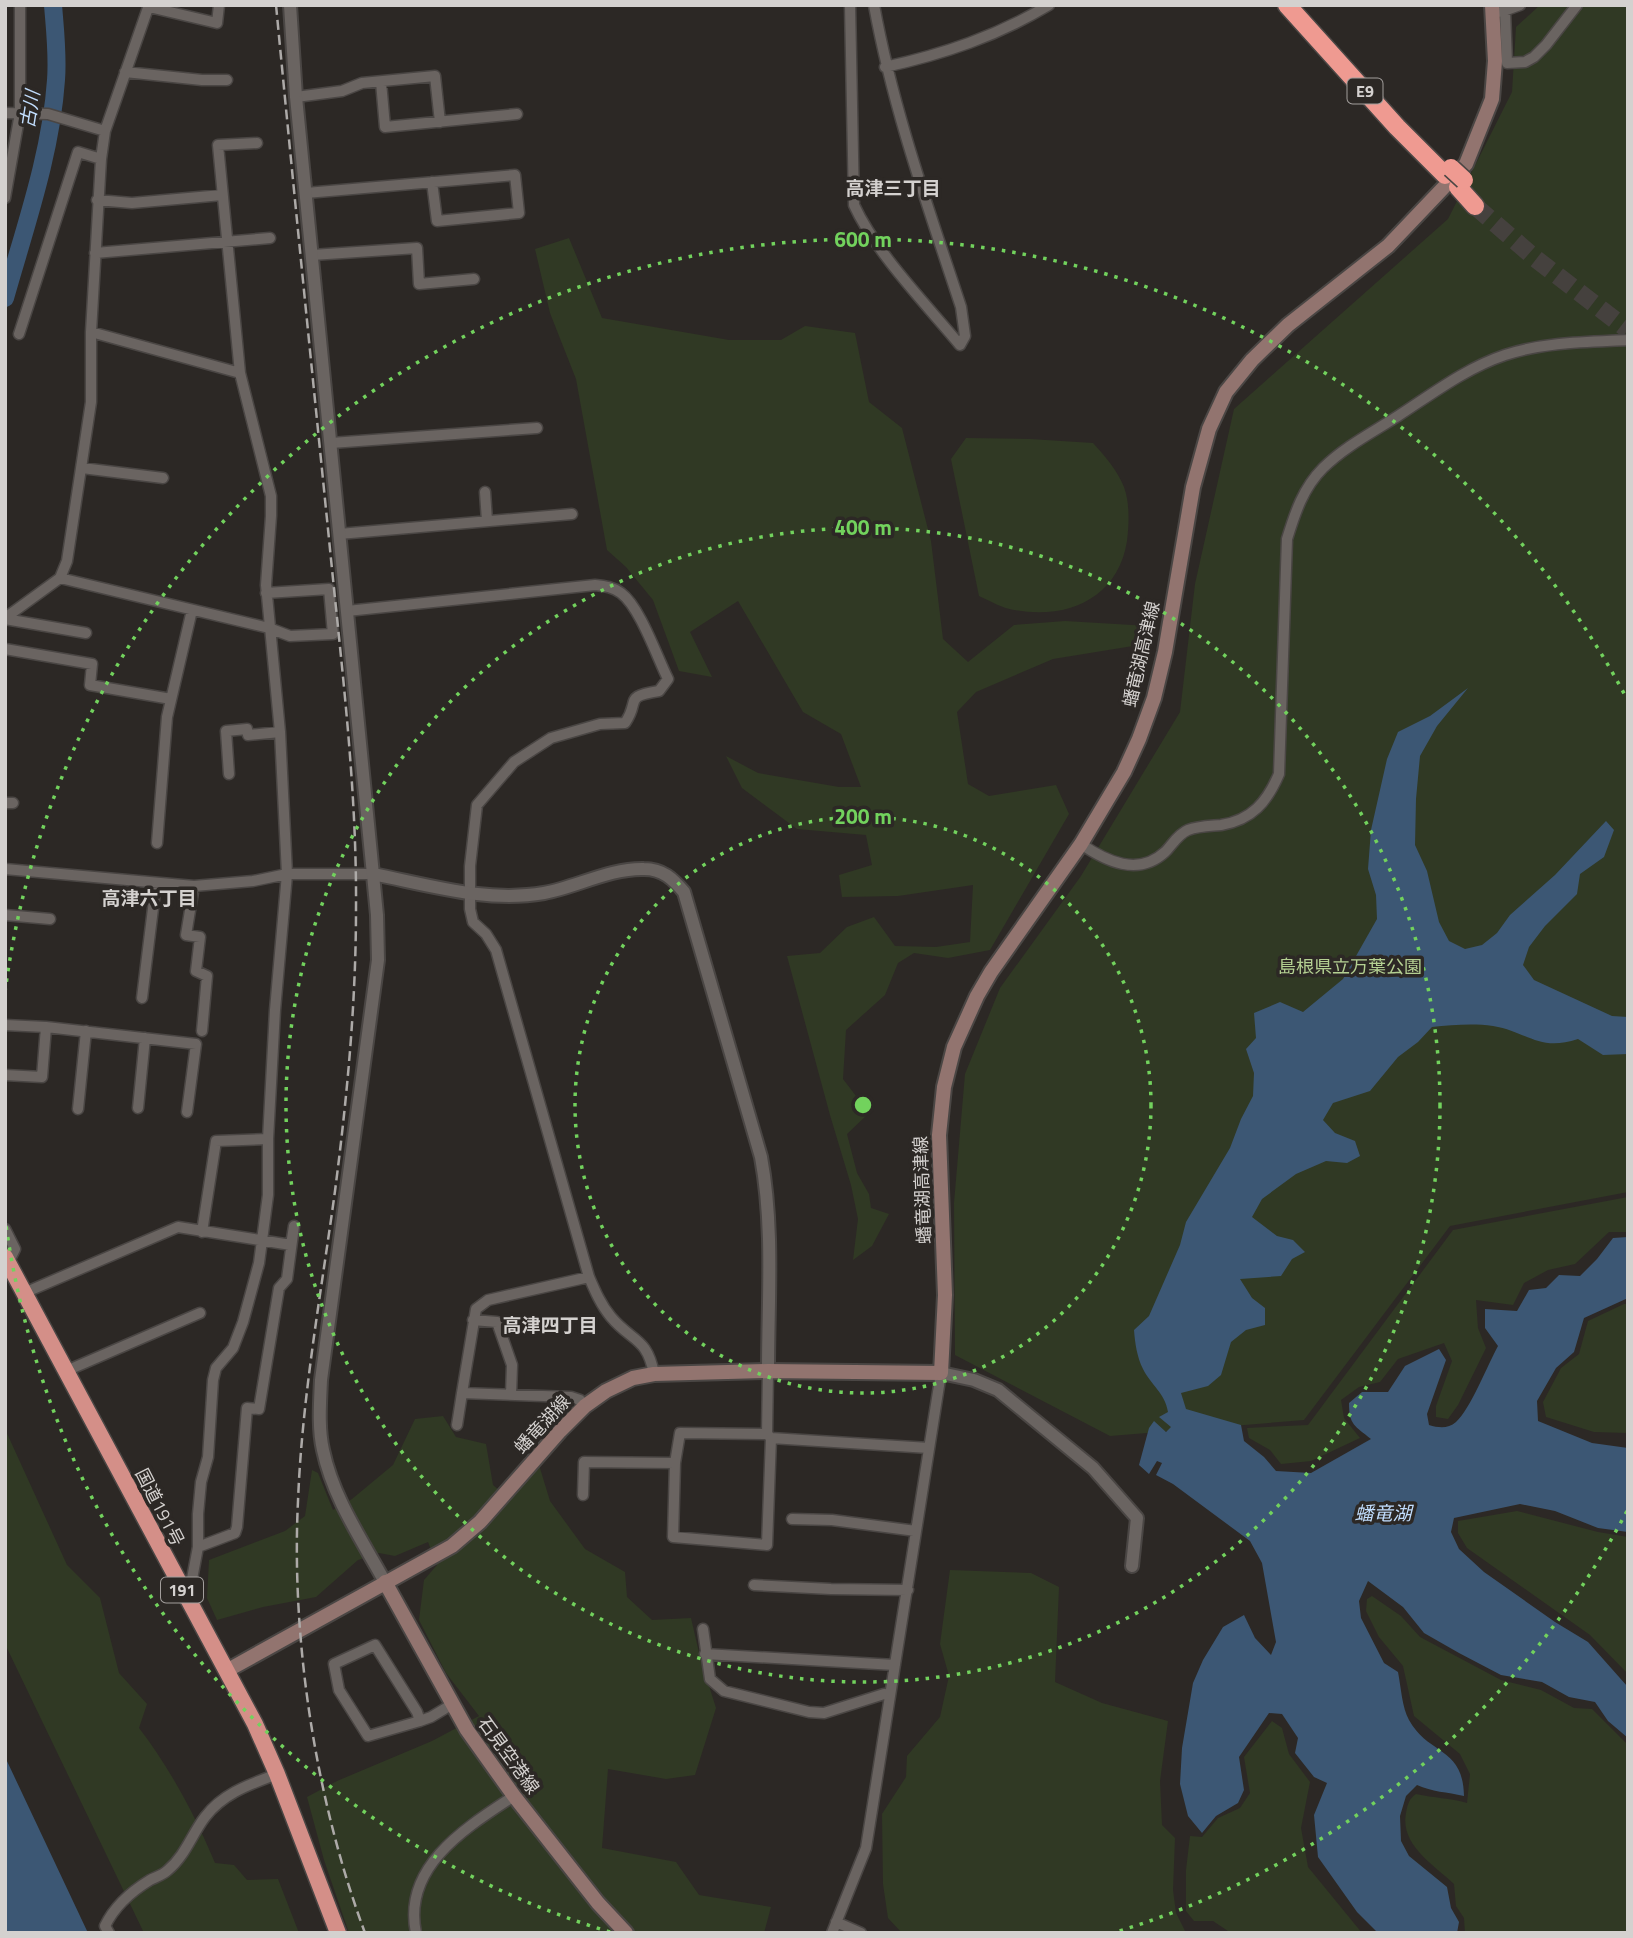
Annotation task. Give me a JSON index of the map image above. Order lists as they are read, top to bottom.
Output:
{
  "streets": {
    "highway": ["E9", "国道191号", "191"],
    "main road": ["蟠竜湖高津線", "蟠竜湖線", "石見空港線"]
  },
  "crossings": [
    ["E9", "蟠竜湖高津線"],
    ["蟠竜湖高津線", "蟠竜湖線"],
    ["蟠竜湖線", "国道191号"],
    ["蟠竜湖線", "石見空港線"]
  ],
  "districts": ["高津三丁目", "高津六丁目", "高津四丁目"],
  "water": ["古川", "蟠竜湖"],
  "parks": ["島根県立万葉公園"],
  "rings": ["600 m", "400 m", "200 m"]
}
